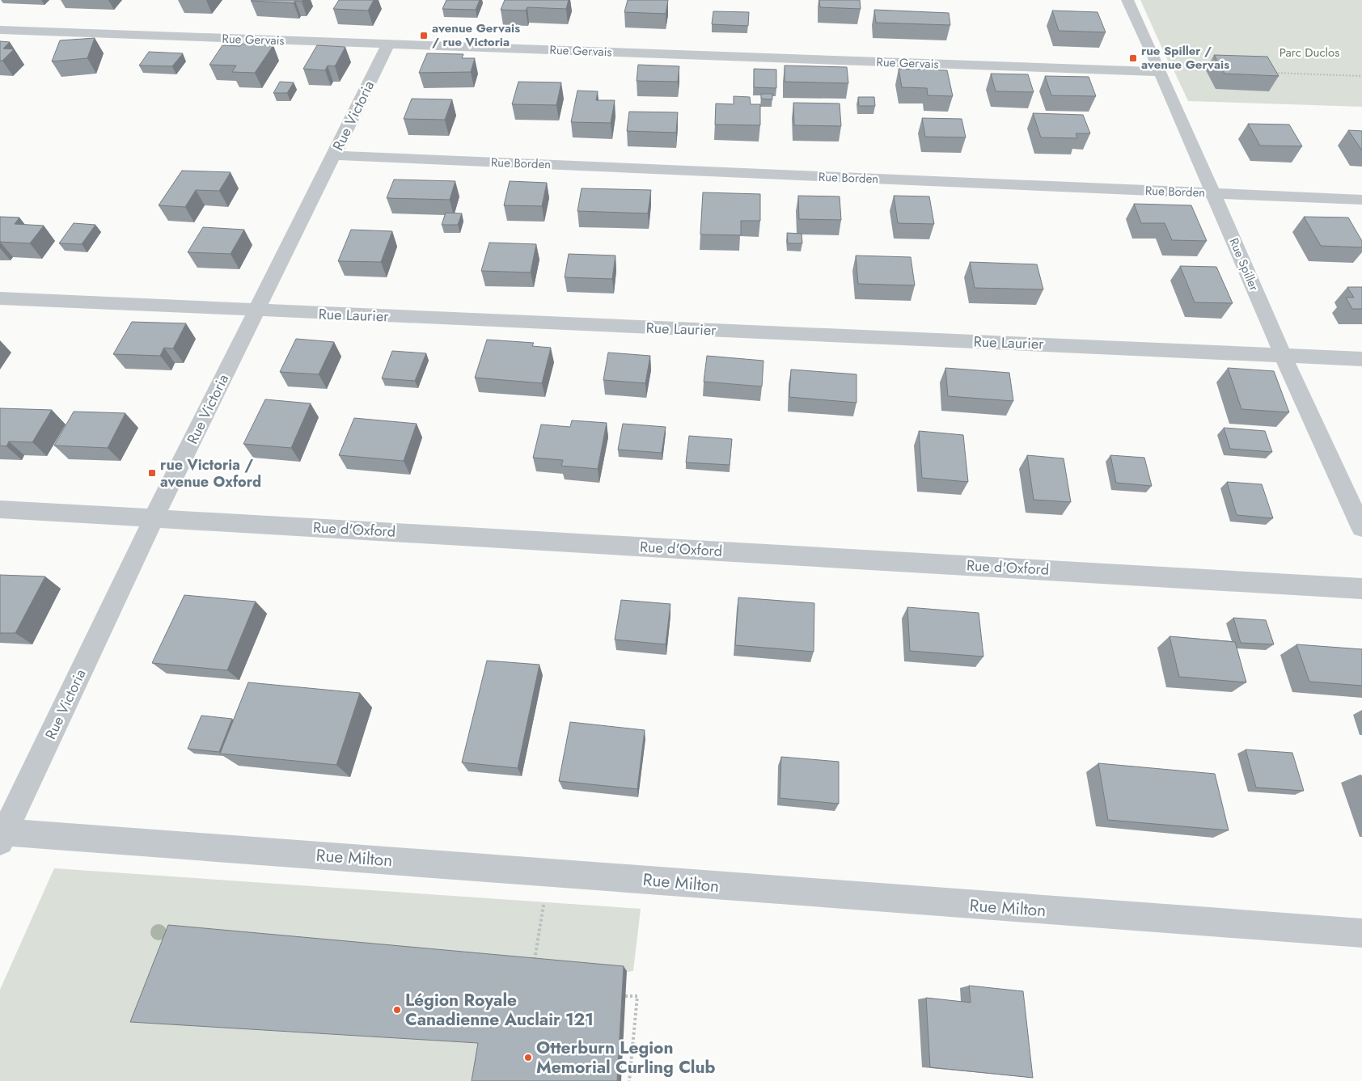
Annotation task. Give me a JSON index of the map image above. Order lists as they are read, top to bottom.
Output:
{
  "streets": {
    "street": [
      "Rue Gervais",
      "Rue Victoria",
      "Rue Borden",
      "Rue Spiller",
      "Rue Laurier",
      "Rue d'Oxford",
      "Rue Milton"
    ]
  },
  "crossings": [
    ["Rue Gervais", "Rue Victoria"],
    ["Rue Gervais", "Rue Spiller"],
    ["Rue Victoria", "Rue Borden"],
    ["Rue Victoria", "Rue Laurier"],
    ["Rue Victoria", "Rue d'Oxford"],
    ["Rue Victoria", "Rue Milton"],
    ["Rue Borden", "Rue Spiller"],
    ["Rue Spiller", "Rue Laurier"]
  ],
  "parks": ["Parc Duclos"],
  "places": {
    "transit": ["avenue Gervais / rue Victoria", "rue Spiller / avenue Gervais", "rue Victoria / avenue Oxford"],
    "other": ["Légion Royale Canadienne Auclair 121", "Otterburn Legion Memorial Curling Club"]
  }
}
